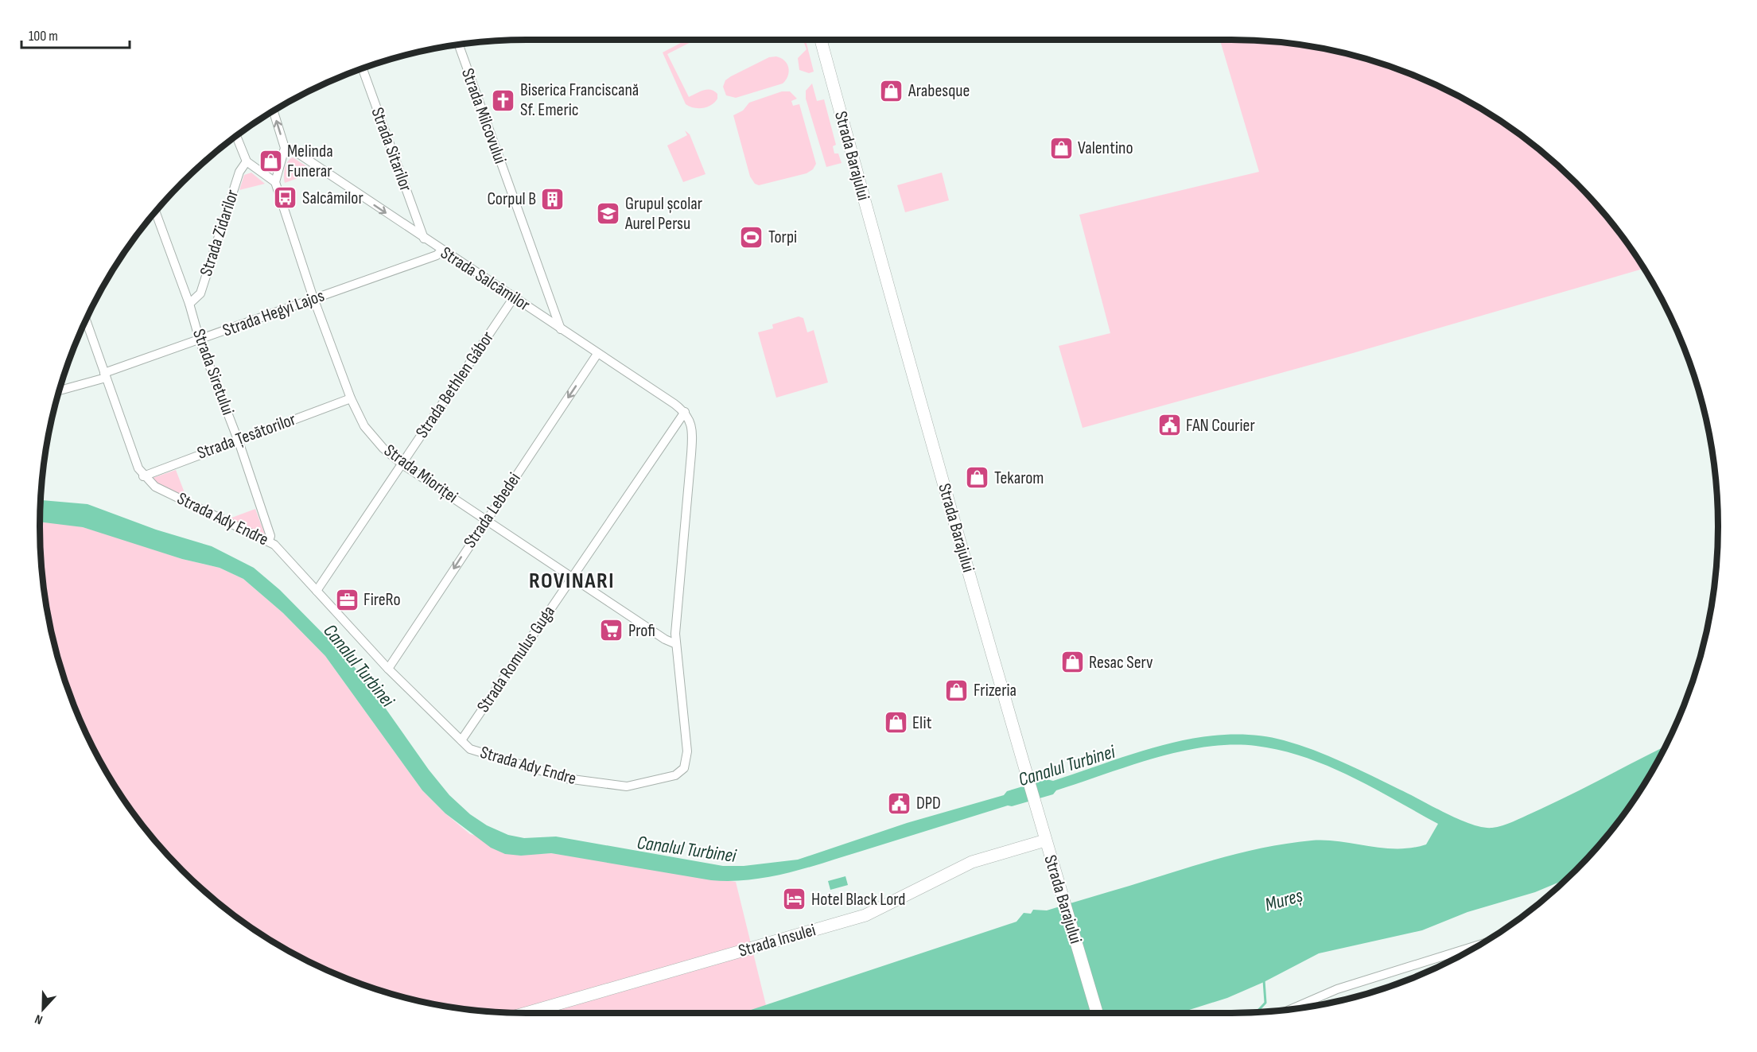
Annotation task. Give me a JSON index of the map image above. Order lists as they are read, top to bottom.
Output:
{
  "streets": {
    "main road": ["Strada Barajului", "Strada Insulei"],
    "street": [
      "Strada Milcovului",
      "Strada Sitarilor",
      "Strada Zidarilor",
      "Strada Salcâmilor",
      "Strada Hegyi Lajos",
      "Strada Siretului",
      "Strada Bethlen Gábor",
      "Strada Țesătorilor",
      "Strada Mioriței",
      "Strada Lebedei",
      "Strada Ady Endre",
      "Strada Romulus Guga"
    ]
  },
  "crossings": [
    ["Strada Milcovului", "Strada Salcâmilor"],
    ["Strada Sitarilor", "Strada Salcâmilor"],
    ["Strada Barajului", "Strada Insulei"],
    ["Strada Zidarilor", "Strada Siretului"],
    ["Strada Salcâmilor", "Strada Hegyi Lajos"],
    ["Strada Salcâmilor", "Strada Bethlen Gábor"],
    ["Strada Salcâmilor", "Strada Lebedei"],
    ["Strada Salcâmilor", "Strada Ady Endre"],
    ["Strada Salcâmilor", "Strada Romulus Guga"],
    ["Strada Hegyi Lajos", "Strada Siretului"],
    ["Strada Hegyi Lajos", "Strada Mioriței"],
    ["Strada Siretului", "Strada Țesătorilor"],
    ["Strada Siretului", "Strada Ady Endre"],
    ["Strada Bethlen Gábor", "Strada Mioriței"],
    ["Strada Bethlen Gábor", "Strada Ady Endre"],
    ["Strada Țesătorilor", "Strada Mioriței"],
    ["Strada Țesătorilor", "Strada Ady Endre"],
    ["Strada Mioriței", "Strada Lebedei"],
    ["Strada Mioriței", "Strada Ady Endre"],
    ["Strada Mioriței", "Strada Romulus Guga"],
    ["Strada Lebedei", "Strada Ady Endre"],
    ["Strada Ady Endre", "Strada Romulus Guga"]
  ],
  "one_way": ["Strada Lebedei"],
  "districts": ["ROVINARI"],
  "water": ["Canalul Turbinei", "Mureș"],
  "places": {
    "shop": [
      "Arabesque",
      "Valentino",
      "Melinda Funerar",
      "Tekarom",
      "Resac Serv",
      "Frizeria",
      "Elit"
    ],
    "church": ["Biserica Franciscană Sf. Emeric"],
    "bus stop": ["Salcâmilor"],
    "building": ["Corpul B"],
    "school or university": ["Grupul școlar Aurel Persu"],
    "sports": ["Torpi"],
    "public building": ["FAN Courier", "DPD"],
    "office": ["FireRo"],
    "supermarket": ["Profi"],
    "hotel": ["Hotel Black Lord"]
  },
  "scale_bar": "100 m",
  "north": "bottom"
}
